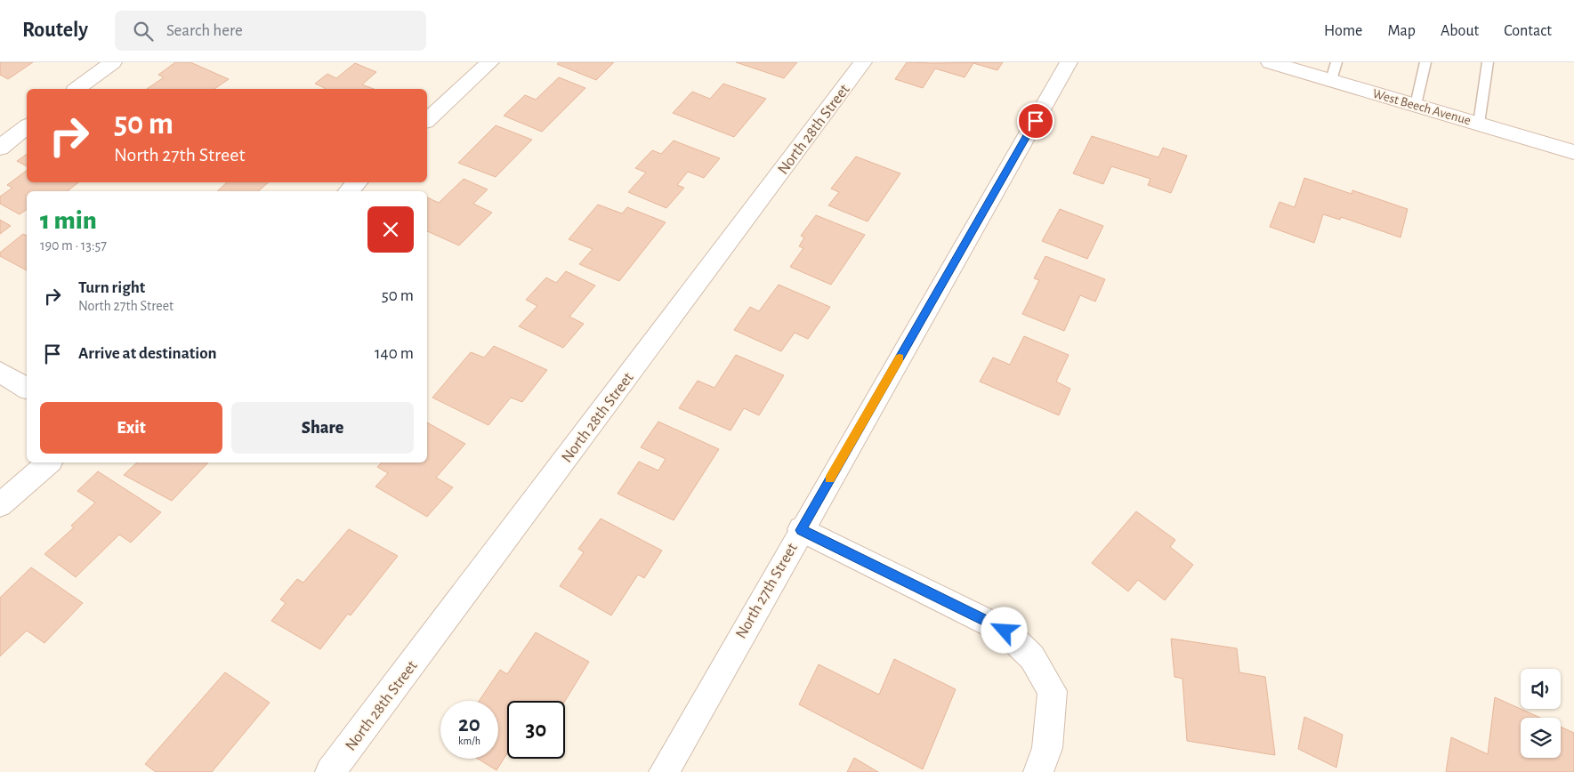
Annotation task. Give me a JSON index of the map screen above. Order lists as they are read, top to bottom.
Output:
{
  "streets": {
    "street": ["West Beech Avenue", "North 28th Street", "North 27th Street"]
  },
  "page": {
    "header": "Routely",
    "search": "Search here",
    "nav": [
      "Home",
      "Map",
      "About",
      "Contact"
    ],
    "turn": ["50 m", "North 27th Street"],
    "heading": ["1 min", "190 m · 13:57"],
    "list": [
      {
        "name": "Turn right",
        "note": "North 27th Street",
        "value": "50 m"
      },
      {
        "name": "Arrive at destination",
        "value": "140 m"
      }
    ],
    "buttons": ["Exit", "Share"],
    "speed": "20 km/h",
    "limit": "30"
  }
}
